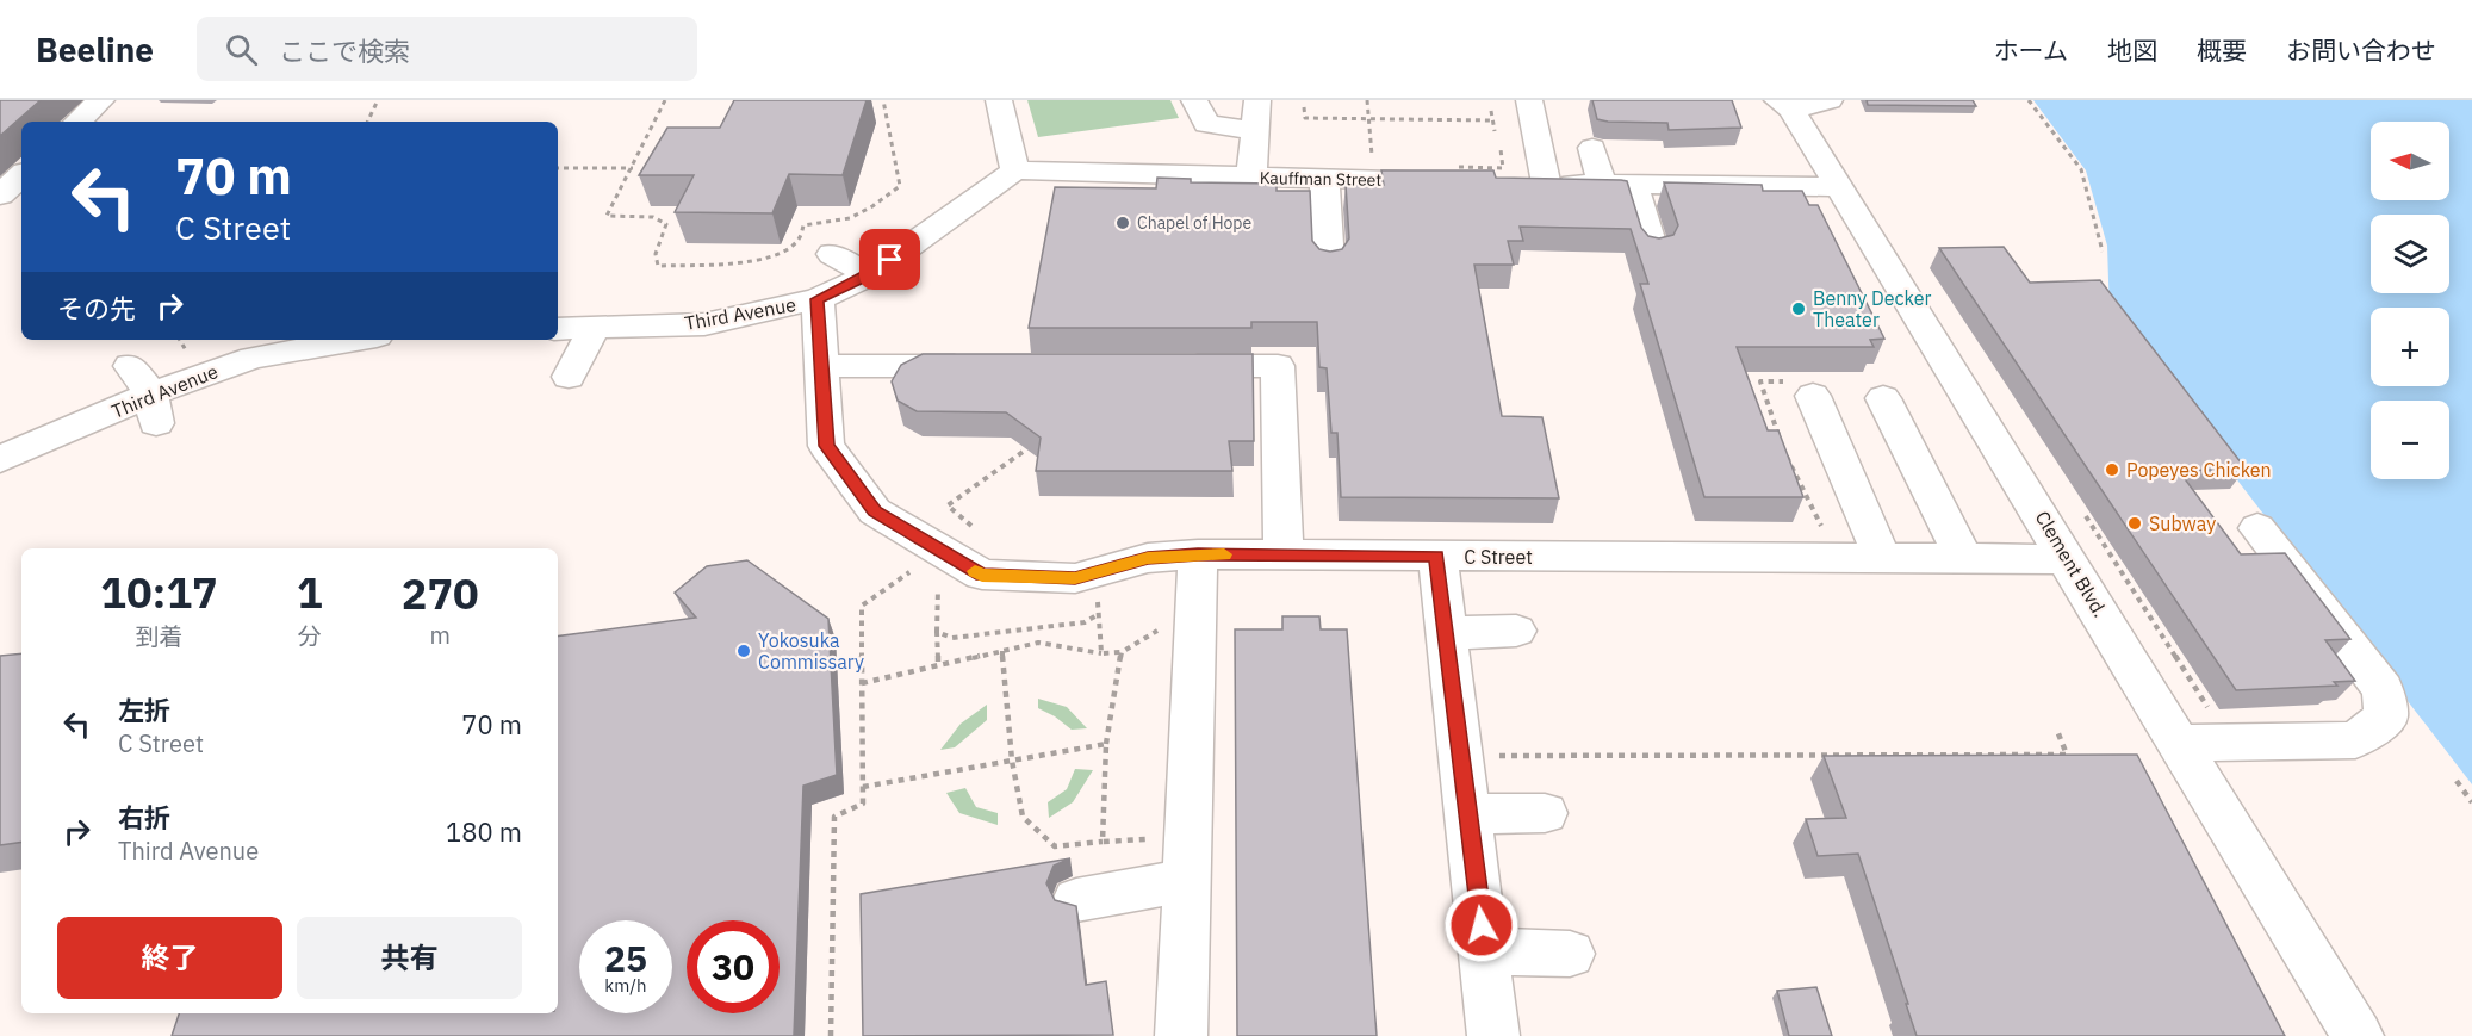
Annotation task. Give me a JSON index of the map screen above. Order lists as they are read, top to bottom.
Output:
{
  "streets": {
    "street": [
      "Kauffman Street",
      "Third Avenue",
      "C Street",
      "Clement Blvd."
    ]
  },
  "crossings": [
    ["Kauffman Street", "Third Avenue"],
    ["Third Avenue", "C Street"],
    ["C Street", "Clement Blvd."]
  ],
  "places": [
    "Chapel of Hope",
    "Benny Decker Theater",
    "Popeyes Chicken",
    "Subway",
    "Yokosuka Commissary"
  ],
  "north": "left",
  "page": {
    "header": "Beeline",
    "search": "ここで検索",
    "nav": [
      "ホーム",
      "地図",
      "概要",
      "お問い合わせ"
    ],
    "map_buttons": ["+", "−"],
    "turn": ["70 m", "C Street"],
    "then": "その先",
    "eta": [
      "10:17",
      "到着",
      "1",
      "分",
      "270",
      "m"
    ],
    "list": [
      {
        "name": "左折",
        "note": "C Street",
        "value": "70 m"
      },
      {
        "name": "右折",
        "note": "Third Avenue",
        "value": "180 m"
      }
    ],
    "buttons": ["終了", "共有"],
    "speed": "25 km/h",
    "limit": "30"
  }
}
